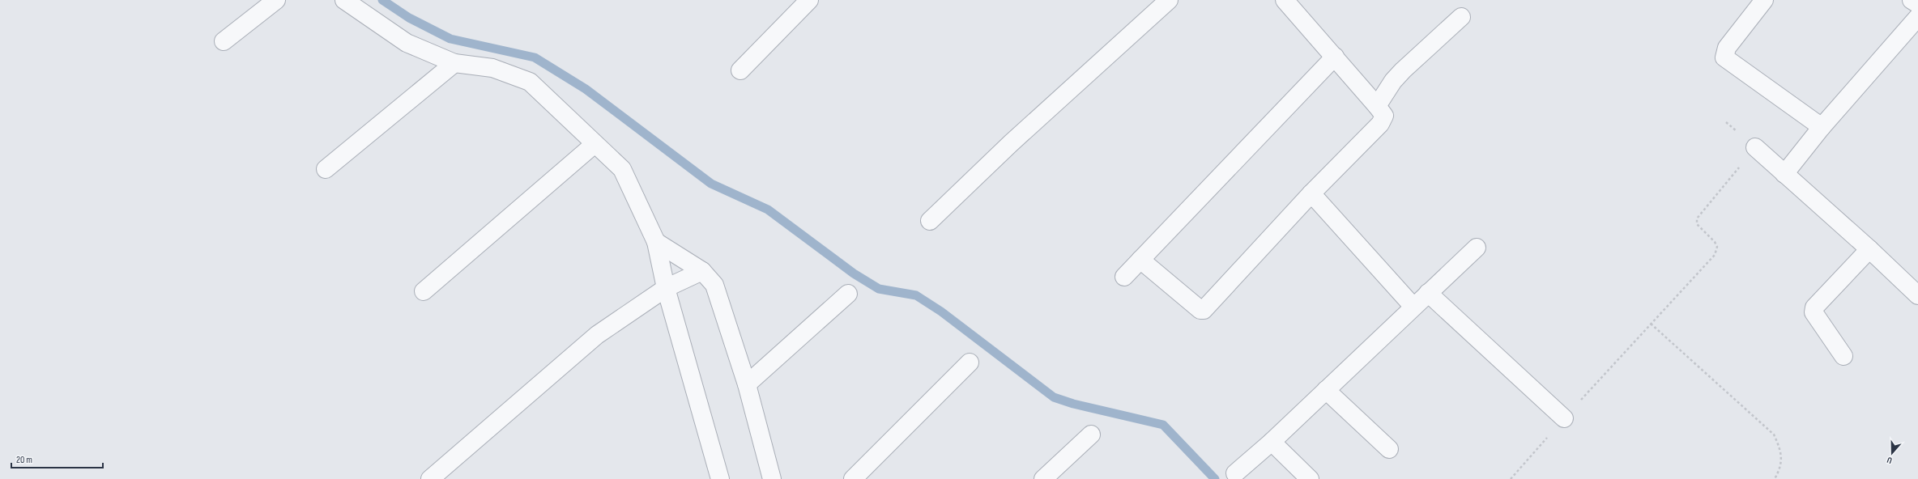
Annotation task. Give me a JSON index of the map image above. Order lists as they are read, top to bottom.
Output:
{
  "scale_bar": "20 m",
  "north": "bottom"
}
